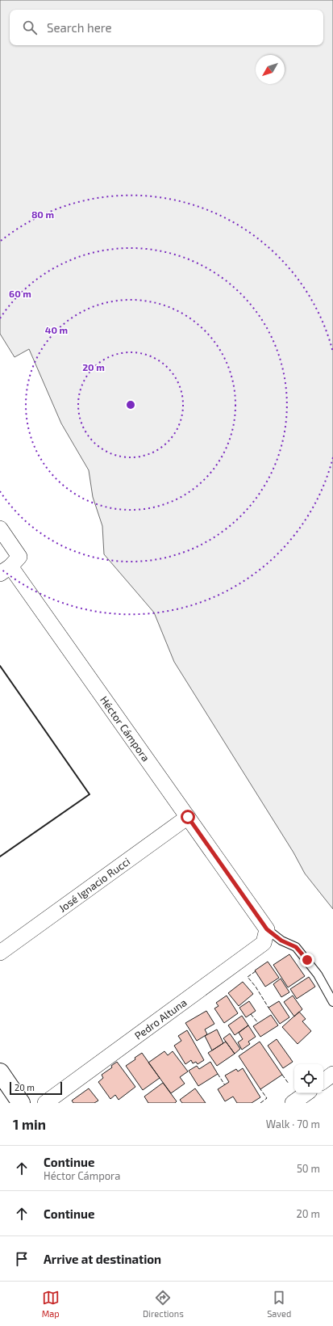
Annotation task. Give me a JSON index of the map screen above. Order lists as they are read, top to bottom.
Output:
{
  "streets": {
    "street": ["Héctor Cámpora", "José Ignacio Rucci", "Pedro Altuna"]
  },
  "crossings": [
    ["Héctor Cámpora", "José Ignacio Rucci"],
    ["Héctor Cámpora", "Pedro Altuna"]
  ],
  "scale_bar": "20 m",
  "north": "bottom left",
  "page": {
    "search": "Search here",
    "scale": "20 m",
    "heading": ["1 min", "Walk · 70 m"],
    "list": [
      ["Continue", "Héctor Cámpora", "50 m"],
      ["Continue", "20 m"],
      "Arrive at destination"
    ],
    "nav": ["Map", "Directions", "Saved"]
  },
  "rings": [
    "80 m",
    "60 m",
    "40 m",
    "20 m"
  ]
}
